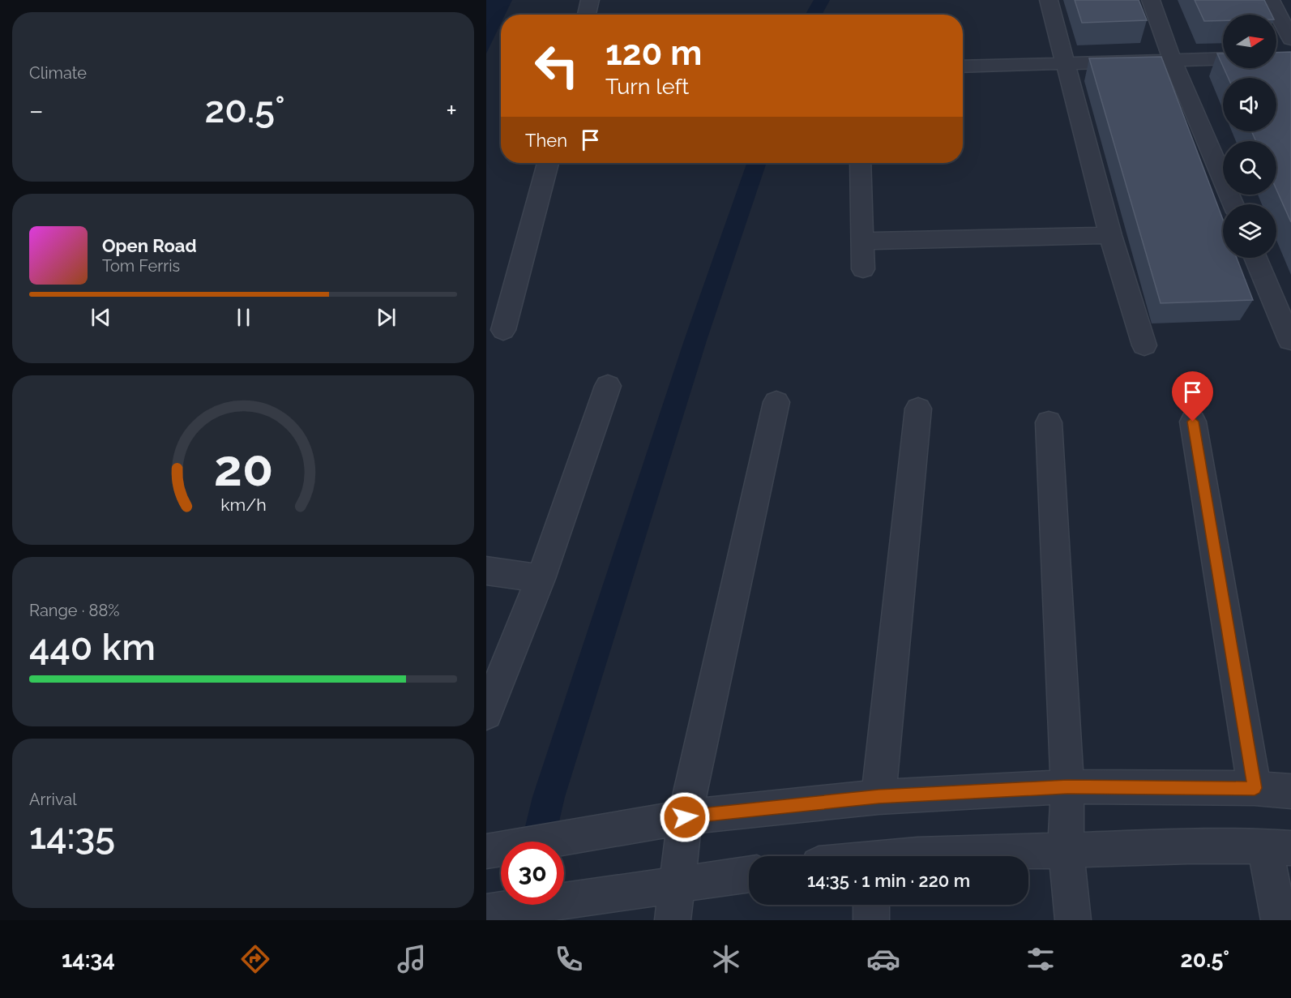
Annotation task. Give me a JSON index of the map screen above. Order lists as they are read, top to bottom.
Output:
{
  "north": "right",
  "page": {
    "tile": [
      "Climate",
      ["Range · 88%", "440 km"],
      ["Arrival", "14:35"]
    ],
    "turn": ["120 m", "Turn left"],
    "heat": ["−", "20.5°", "+"],
    "then": "Then",
    "song": ["Open Road", "Tom Ferris"],
    "limit": "30",
    "trip": "14:35 · 1 min · 220 m",
    "tabs": ["14:34", "20.5°"],
    "gauge": ["20", "km/h"]
  }
}
